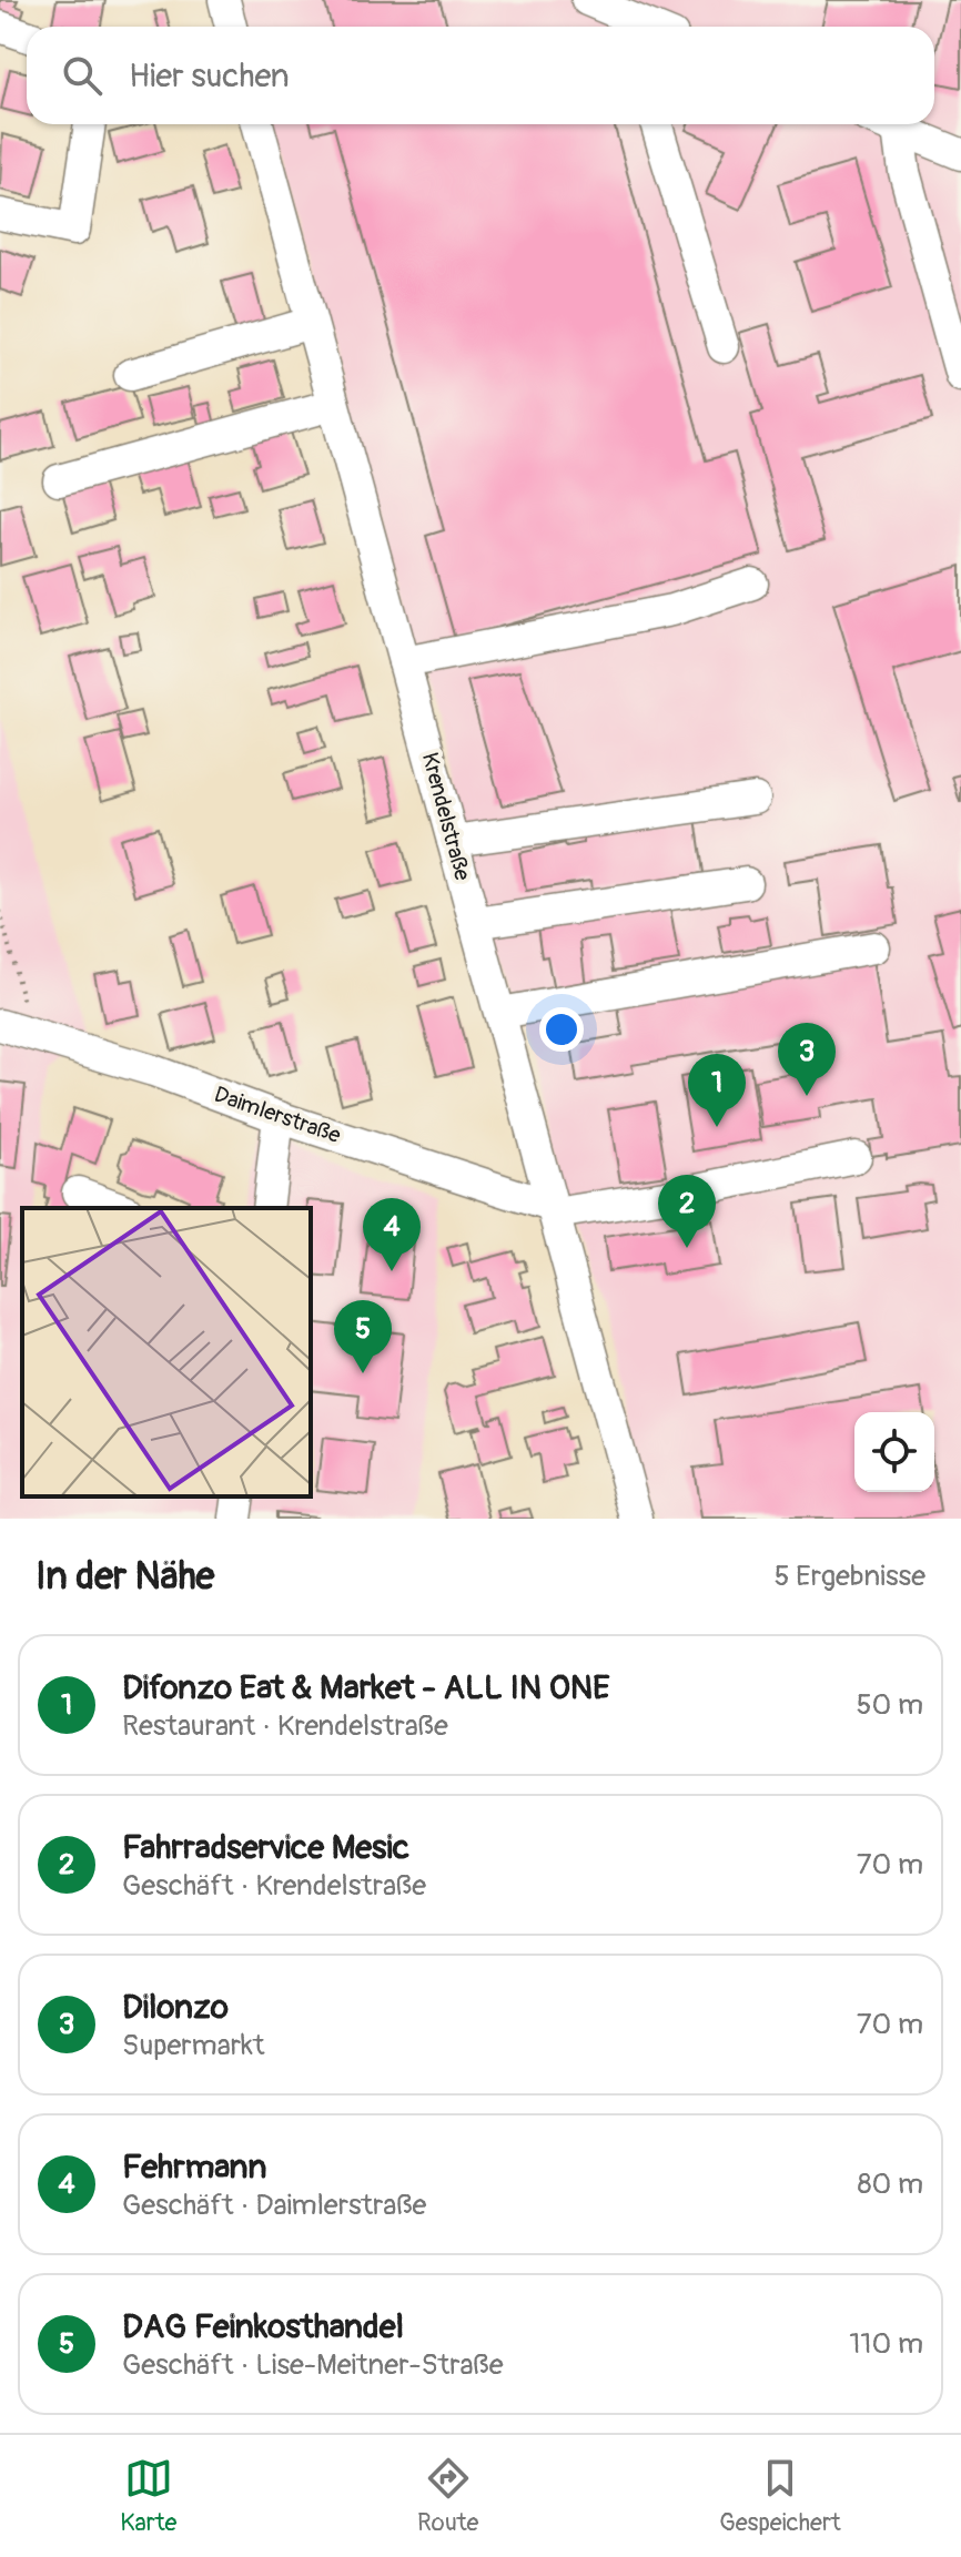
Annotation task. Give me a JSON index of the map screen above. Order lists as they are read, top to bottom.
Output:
{
  "streets": {
    "street": ["Krendelstraße", "Daimlerstraße"]
  },
  "crossings": [
    ["Krendelstraße", "Daimlerstraße"]
  ],
  "page": {
    "search": "Hier suchen",
    "pins": [
      "3",
      "1",
      "2",
      "4",
      "5"
    ],
    "heading": ["In der Nähe", "5 Ergebnisse"],
    "list": [
      {
        "mark": "1",
        "name": "Difonzo Eat & Market - ALL IN ONE",
        "note": "Restaurant · Krendelstraße",
        "value": "50 m"
      },
      {
        "mark": "2",
        "name": "Fahrradservice Mesic",
        "note": "Geschäft · Krendelstraße",
        "value": "70 m"
      },
      {
        "mark": "3",
        "name": "Dilonzo",
        "note": "Supermarkt",
        "value": "70 m"
      },
      {
        "mark": "4",
        "name": "Fehrmann",
        "note": "Geschäft · Daimlerstraße",
        "value": "80 m"
      },
      {
        "mark": "5",
        "name": "DAG Feinkosthandel",
        "note": "Geschäft · Lise-Meitner-Straße",
        "value": "110 m"
      }
    ],
    "nav": ["Karte", "Route", "Gespeichert"]
  }
}
